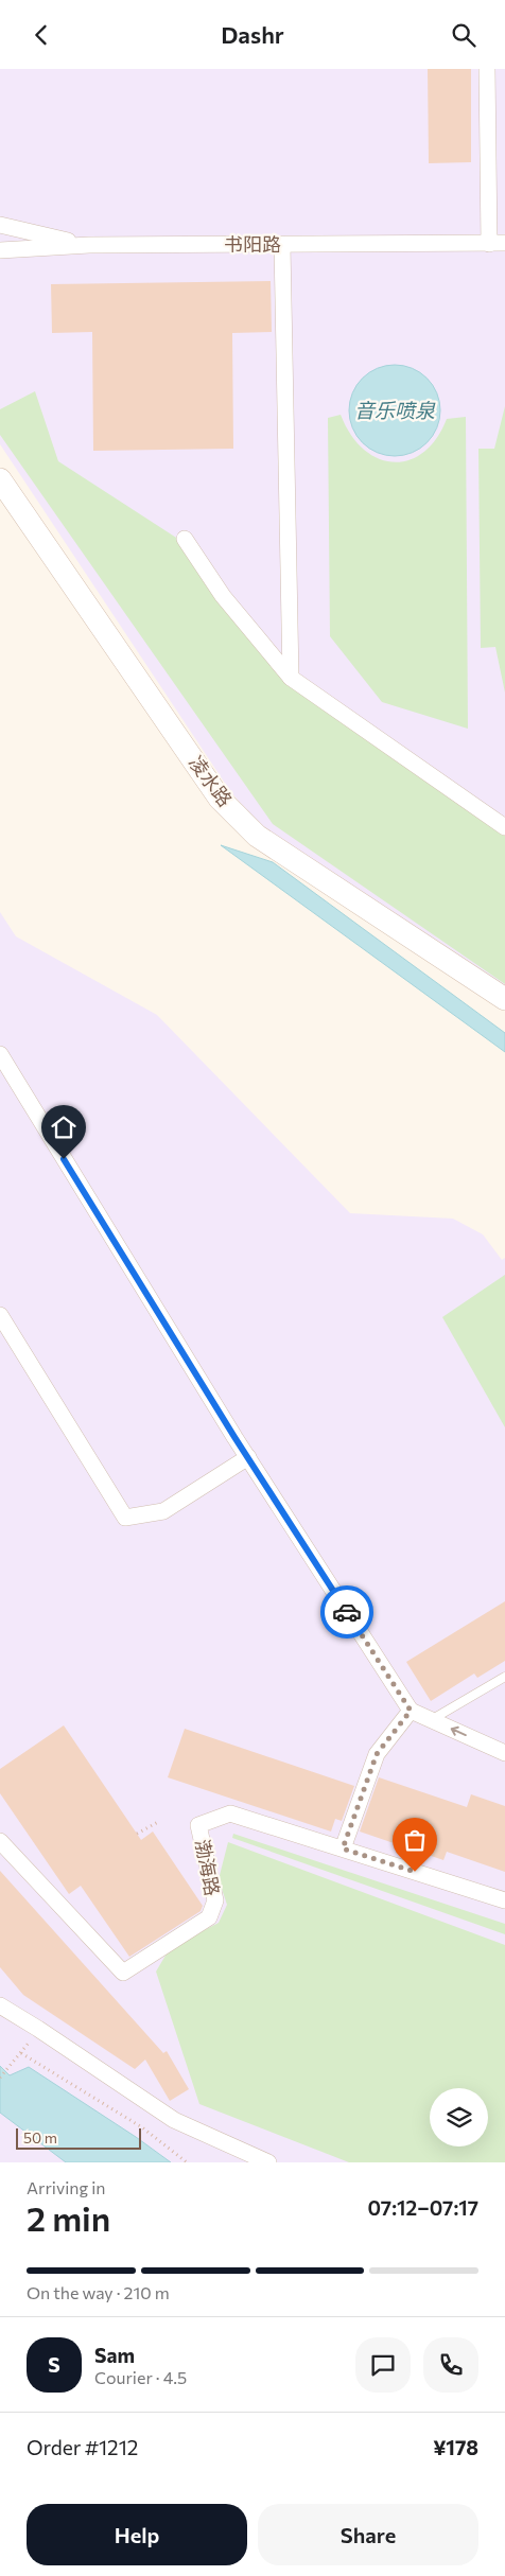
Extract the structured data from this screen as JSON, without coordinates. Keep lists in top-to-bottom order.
{
  "streets": {
    "main road": ["凌水路"],
    "street": ["书阳路", "渤海路"]
  },
  "water": ["音乐喷泉"],
  "scale_bar": "50 m",
  "page": {
    "header": "Dashr",
    "scale": "50 m",
    "heading": ["2 min", "Arriving in", "07:12–07:17"],
    "panel": [
      "Sam",
      "Courier · 4.5",
      "Order #1212",
      "¥178"
    ],
    "bar": "On the way · 210 m",
    "round": "S",
    "buttons": ["Help", "Share"]
  }
}
